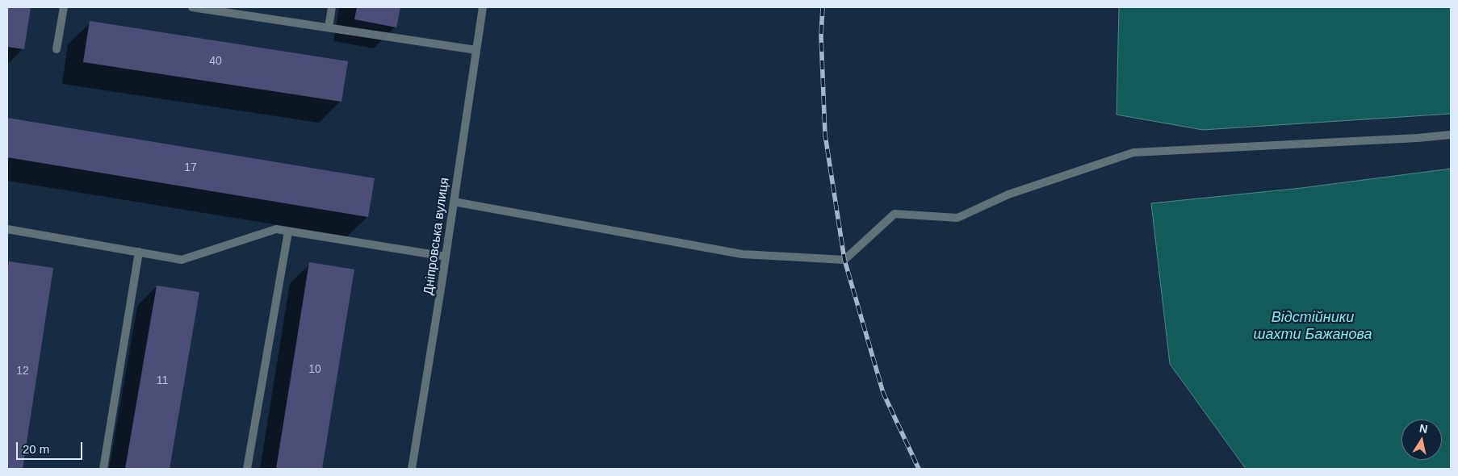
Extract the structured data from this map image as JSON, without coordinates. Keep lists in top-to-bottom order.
{
  "streets": {
    "street": ["Дніпровська вулиця"]
  },
  "water": ["Відстійники шахти Бажанова"],
  "house_numbers": [
    "40",
    "17",
    "10",
    "12",
    "11"
  ],
  "scale_bar": "20 m",
  "north": "top"
}
